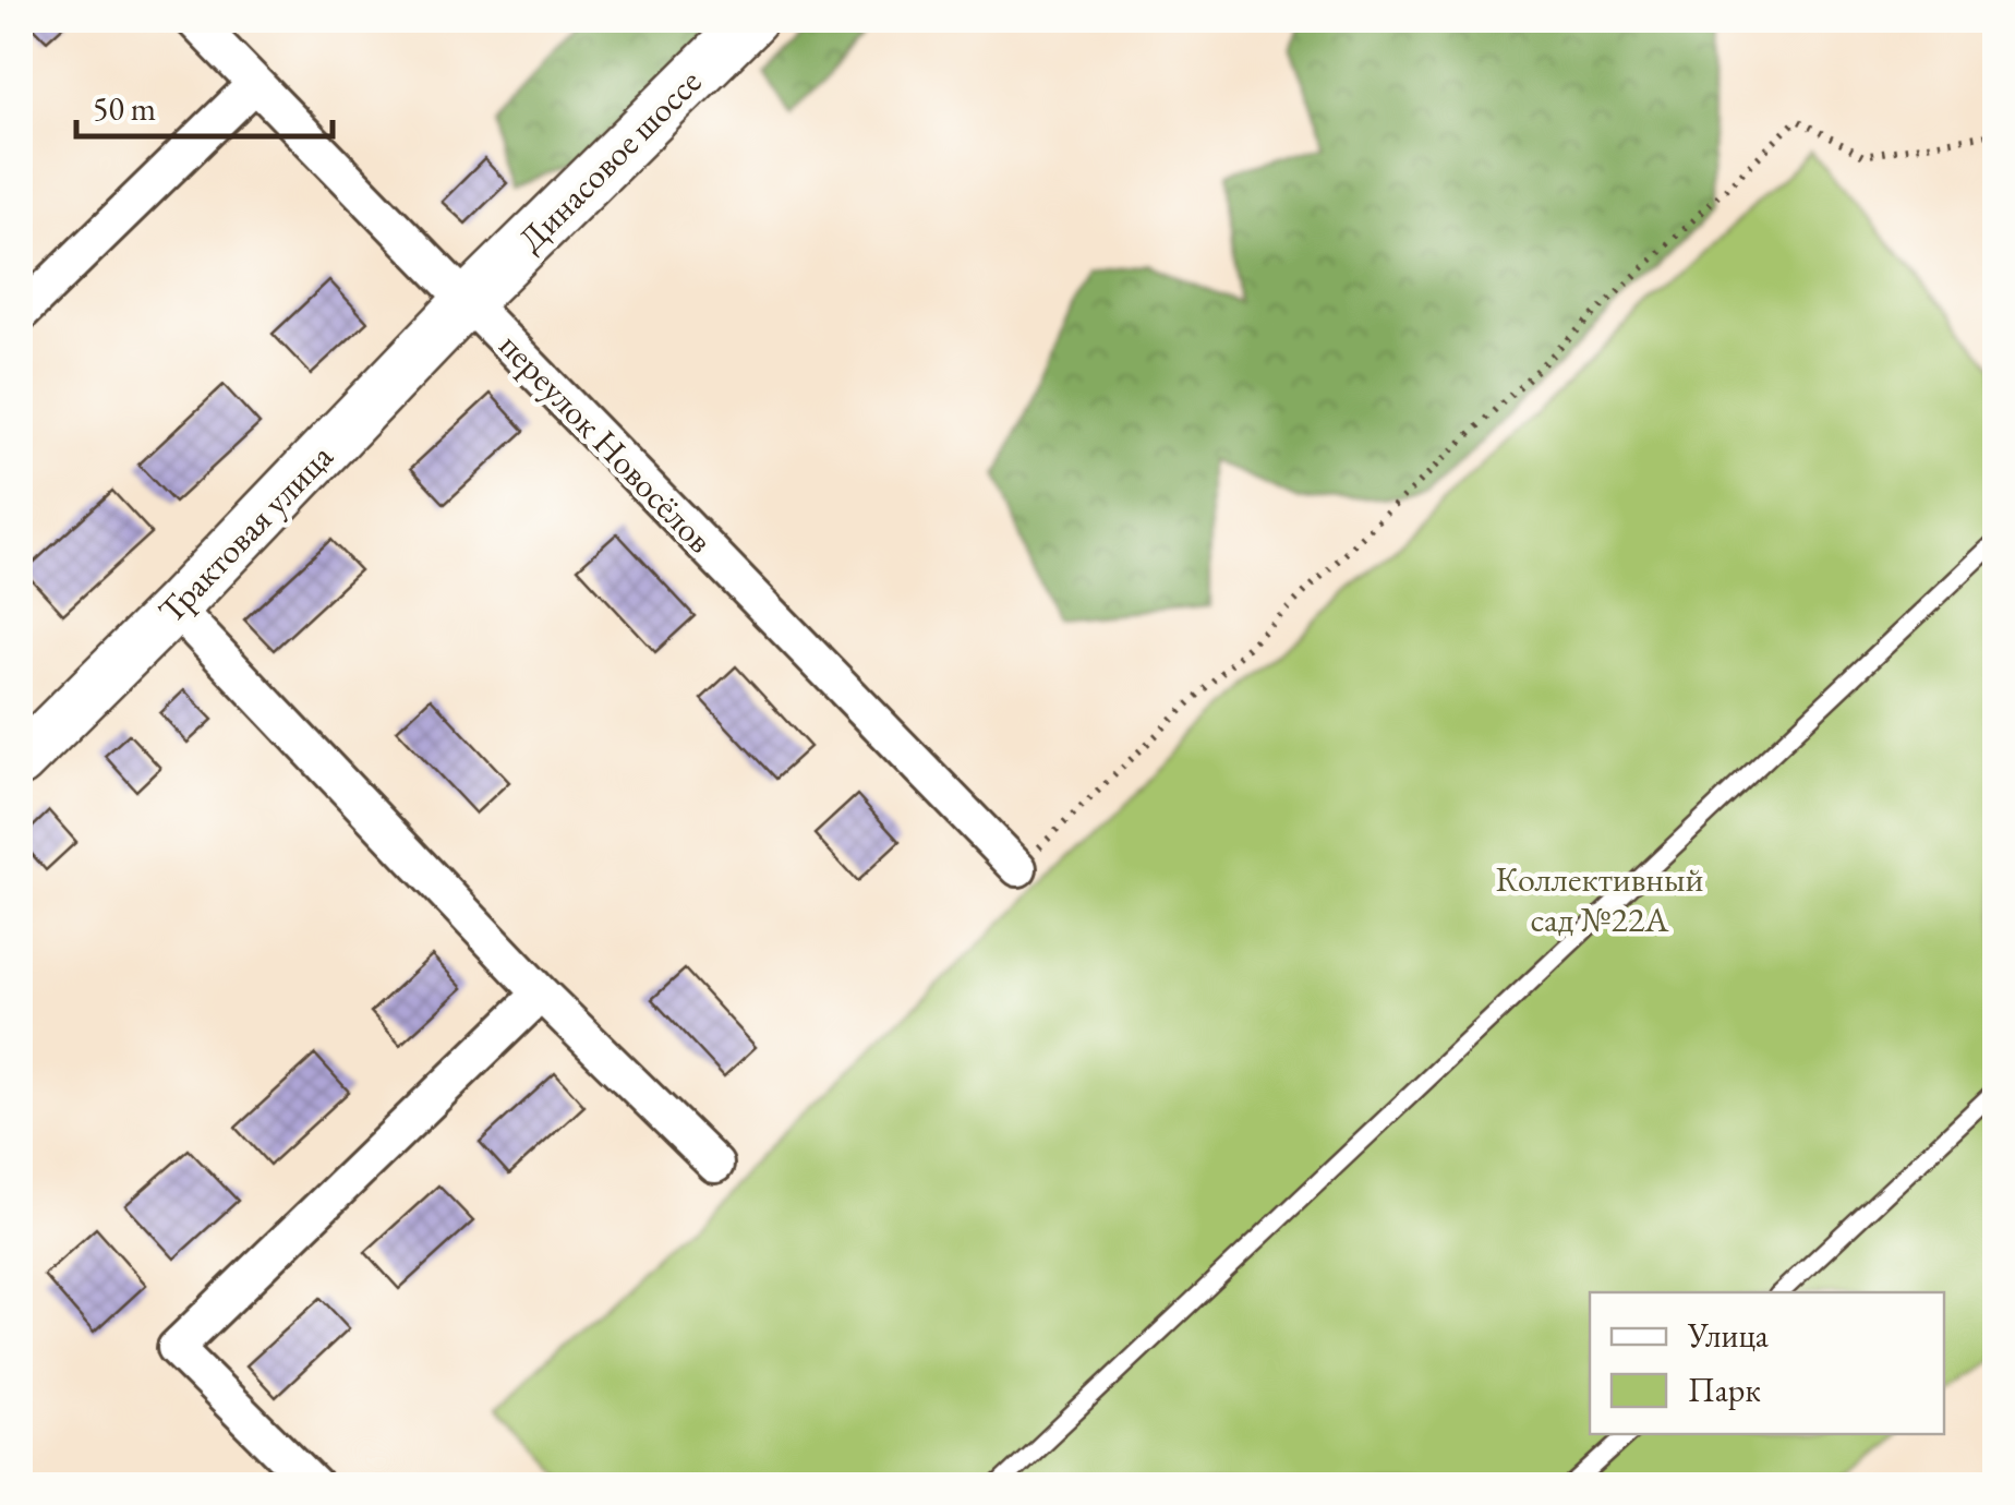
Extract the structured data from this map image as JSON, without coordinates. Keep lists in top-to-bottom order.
{
  "streets": {
    "street": ["Динасовое шоссе", "переулок Новосёлов", "Трактовая улица"]
  },
  "crossings": [
    ["Динасовое шоссе", "переулок Новосёлов"],
    ["Динасовое шоссе", "Трактовая улица"],
    ["переулок Новосёлов", "Трактовая улица"]
  ],
  "parks": ["Коллективный сад №22А"],
  "legend": ["Улица", "Парк"],
  "scale_bar": "50 m"
}
